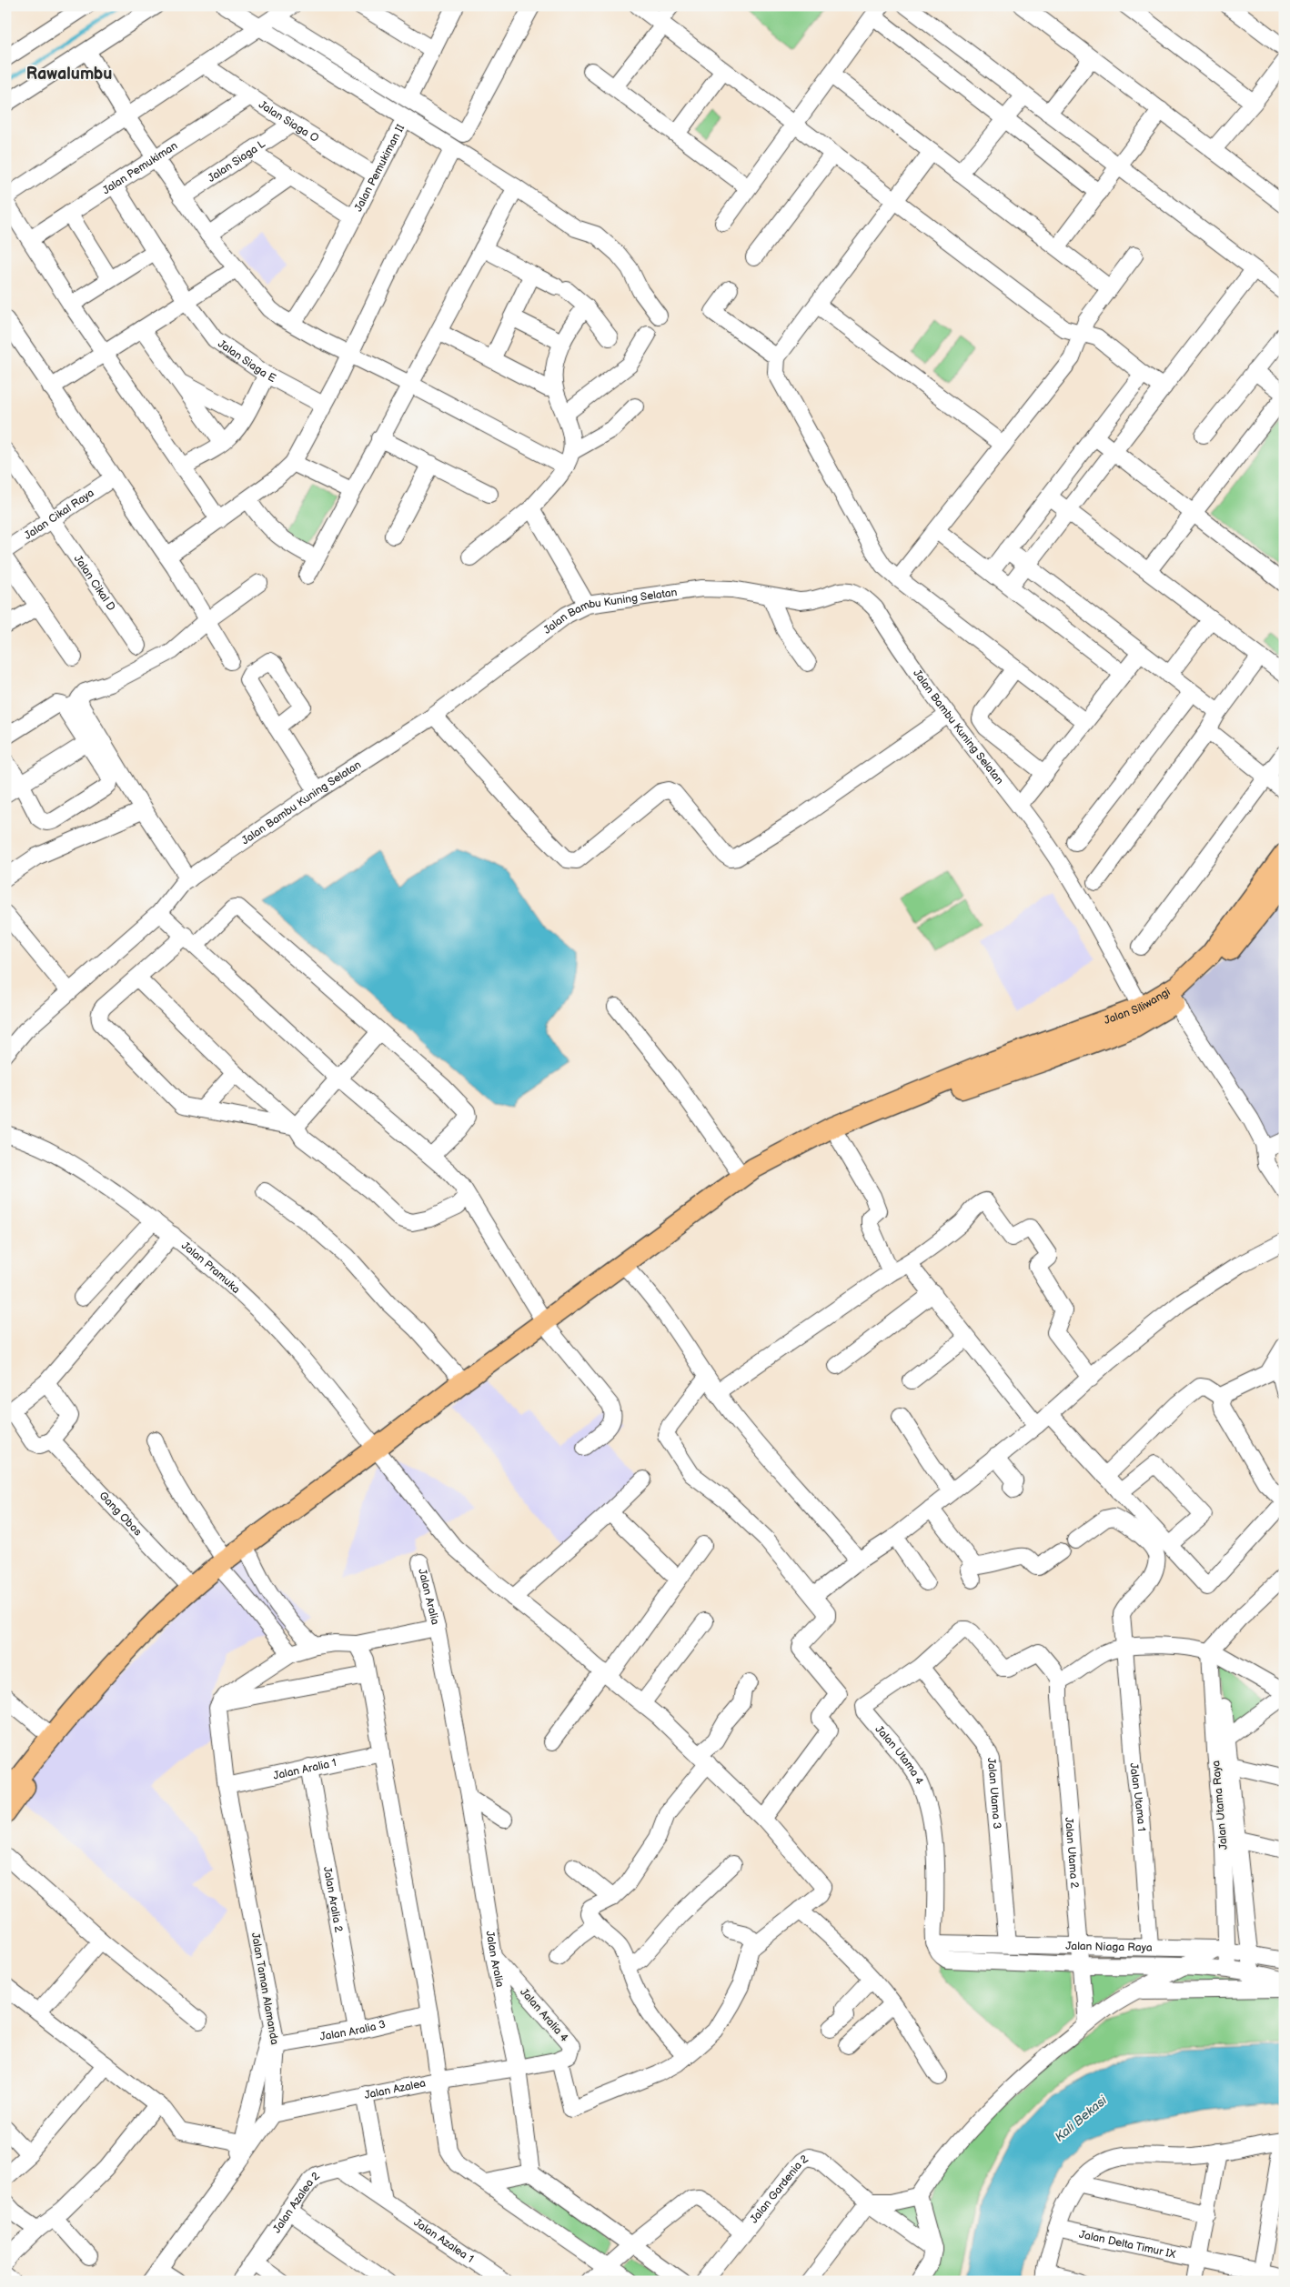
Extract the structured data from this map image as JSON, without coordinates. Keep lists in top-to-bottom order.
{
  "streets": {
    "main road": ["Jalan Siliwangi"],
    "street": [
      "Jalan Siaga O",
      "Jalan Siaga L",
      "Jalan Pemukiman",
      "Jalan Pemukiman II",
      "Jalan Siaga E",
      "Jalan Cikal Raya",
      "Jalan Cikal D",
      "Jalan Bambu Kuning Selatan",
      "Jalan Pramuka",
      "Gang Obos",
      "Jalan Aralia",
      "Jalan Utama 4",
      "Jalan Aralia 1",
      "Jalan Utama 3",
      "Jalan Utama 1",
      "Jalan Utama Raya",
      "Jalan Utama 2",
      "Jalan Aralia 2",
      "Jalan Niaga Raya",
      "Jalan Taman Alamanda",
      "Jalan Aralia 4",
      "Jalan Aralia 3",
      "Jalan Azalea",
      "Jalan Gardenia 2",
      "Jalan Azalea 2",
      "Jalan Azalea 1",
      "Jalan Delta Timur IX"
    ]
  },
  "crossings": [
    ["Jalan Siaga O", "Jalan Siaga L"],
    ["Jalan Siaga O", "Jalan Pemukiman"],
    ["Jalan Siaga O", "Jalan Pemukiman II"],
    ["Jalan Pemukiman", "Jalan Siaga E"],
    ["Jalan Cikal Raya", "Jalan Cikal D"],
    ["Jalan Bambu Kuning Selatan", "Jalan Siliwangi"],
    ["Jalan Aralia", "Jalan Aralia 4"],
    ["Jalan Aralia", "Jalan Azalea"],
    ["Jalan Utama 4", "Jalan Utama 3"],
    ["Jalan Utama 4", "Jalan Utama 2"],
    ["Jalan Utama 4", "Jalan Niaga Raya"],
    ["Jalan Aralia 1", "Jalan Aralia 2"],
    ["Jalan Aralia 1", "Jalan Taman Alamanda"],
    ["Jalan Utama 3", "Jalan Niaga Raya"],
    ["Jalan Utama 1", "Jalan Niaga Raya"],
    ["Jalan Utama Raya", "Jalan Niaga Raya"],
    ["Jalan Utama 2", "Jalan Niaga Raya"],
    ["Jalan Aralia 2", "Jalan Aralia 3"],
    ["Jalan Taman Alamanda", "Jalan Aralia 3"],
    ["Jalan Taman Alamanda", "Jalan Azalea"],
    ["Jalan Aralia 4", "Jalan Azalea"],
    ["Jalan Azalea 2", "Jalan Azalea 1"]
  ],
  "districts": ["Rawalumbu"],
  "water": ["Kali Bekasi"]
}
